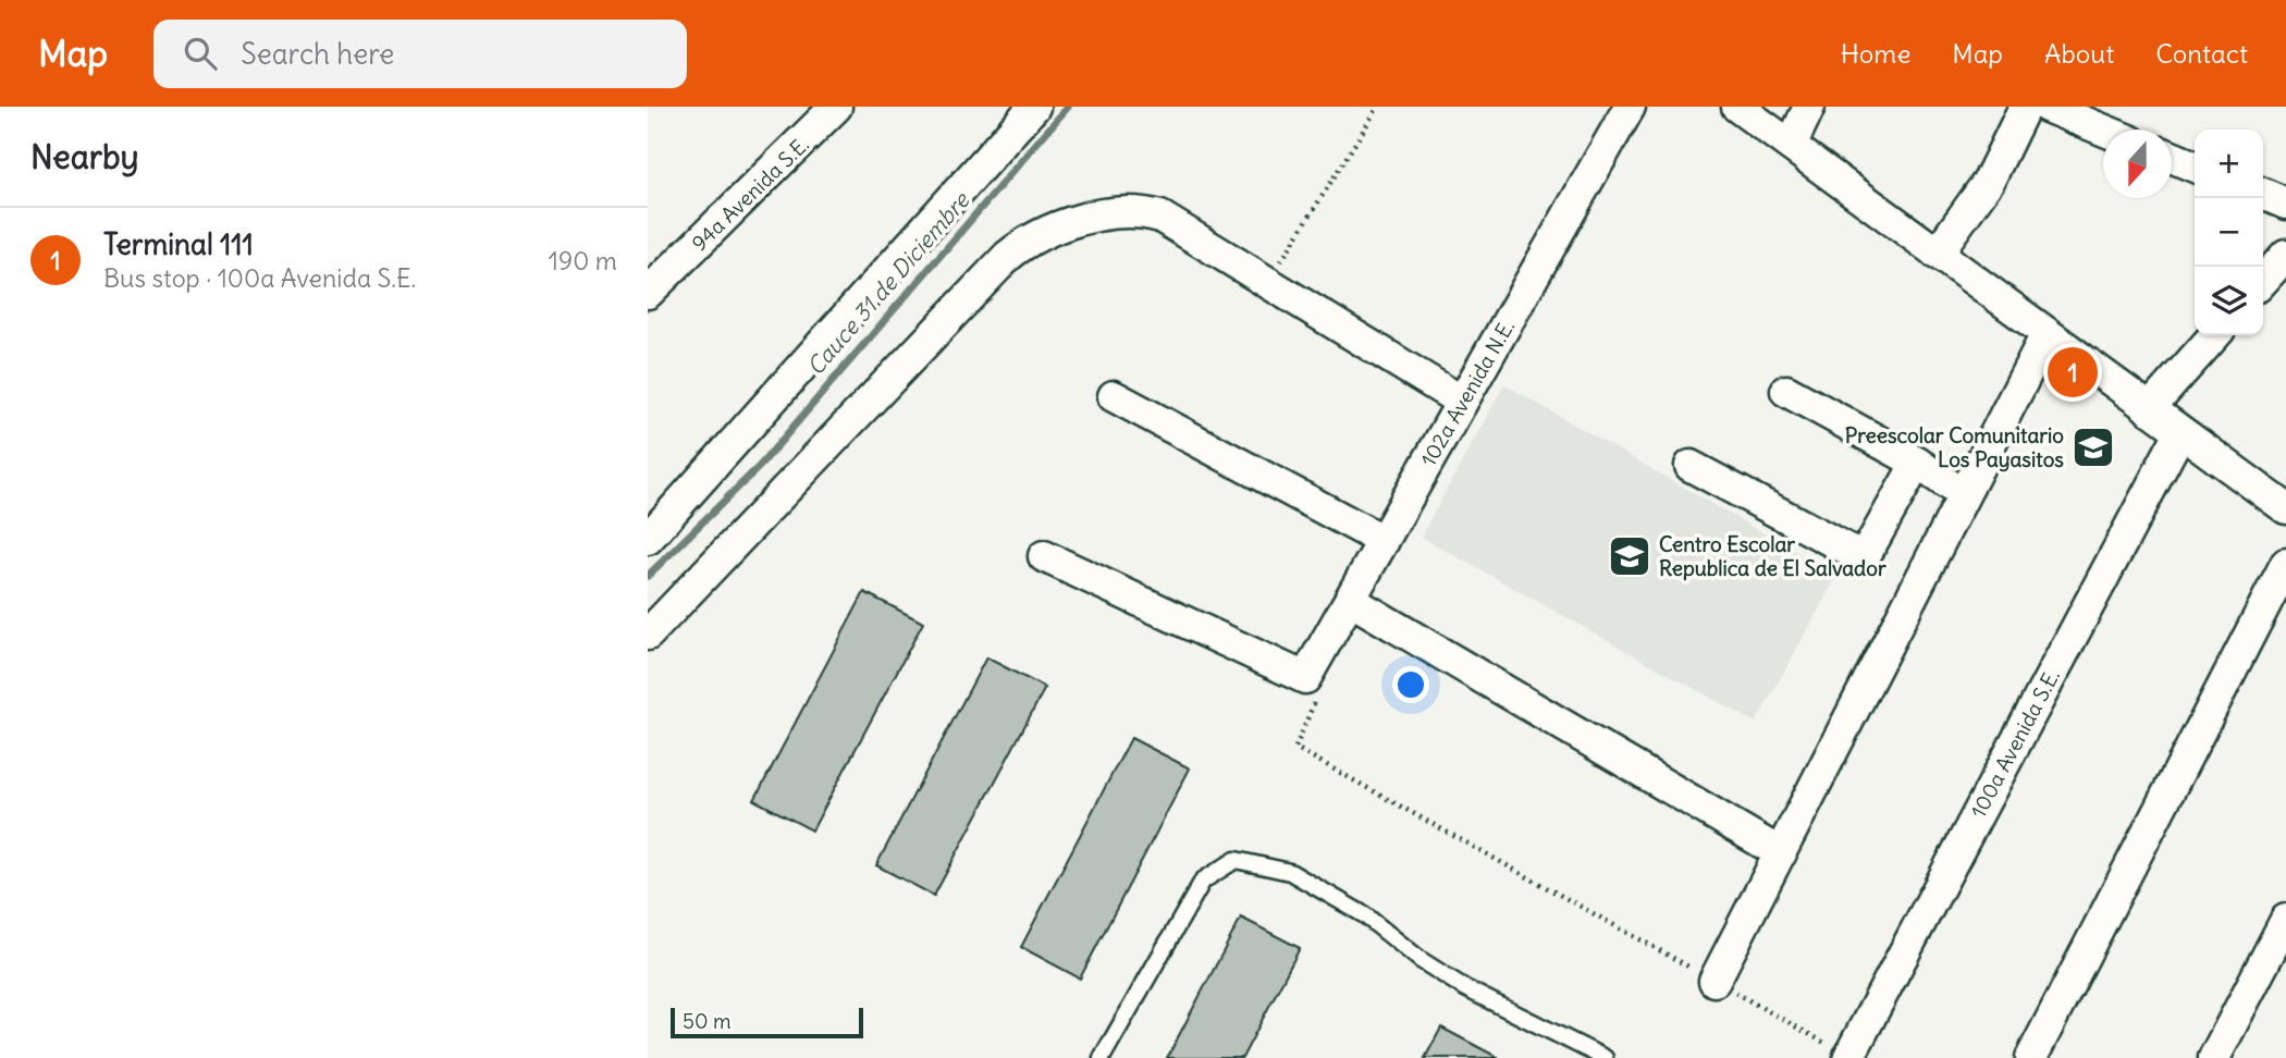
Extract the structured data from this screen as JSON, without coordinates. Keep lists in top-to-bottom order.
{
  "streets": {
    "street": ["94a Avenida S.E.", "102a Avenida N.E.", "100a Avenida S.E."]
  },
  "water": ["Cauce 31 de Diciembre"],
  "places": {
    "school or university": ["Preescolar Comunitario Los Payasitos", "Centro Escolar Republica de El Salvador"]
  },
  "scale_bar": "50 m",
  "north": "bottom",
  "page": {
    "header": "Map",
    "search": "Search here",
    "nav": [
      "Home",
      "Map",
      "About",
      "Contact"
    ],
    "heading": "Nearby",
    "map_buttons": ["+", "−"],
    "list": [
      {
        "mark": "1",
        "name": "Terminal 111",
        "note": "Bus stop · 100a Avenida S.E.",
        "value": "190 m"
      }
    ],
    "pins": "1",
    "scale": "50 m"
  }
}
